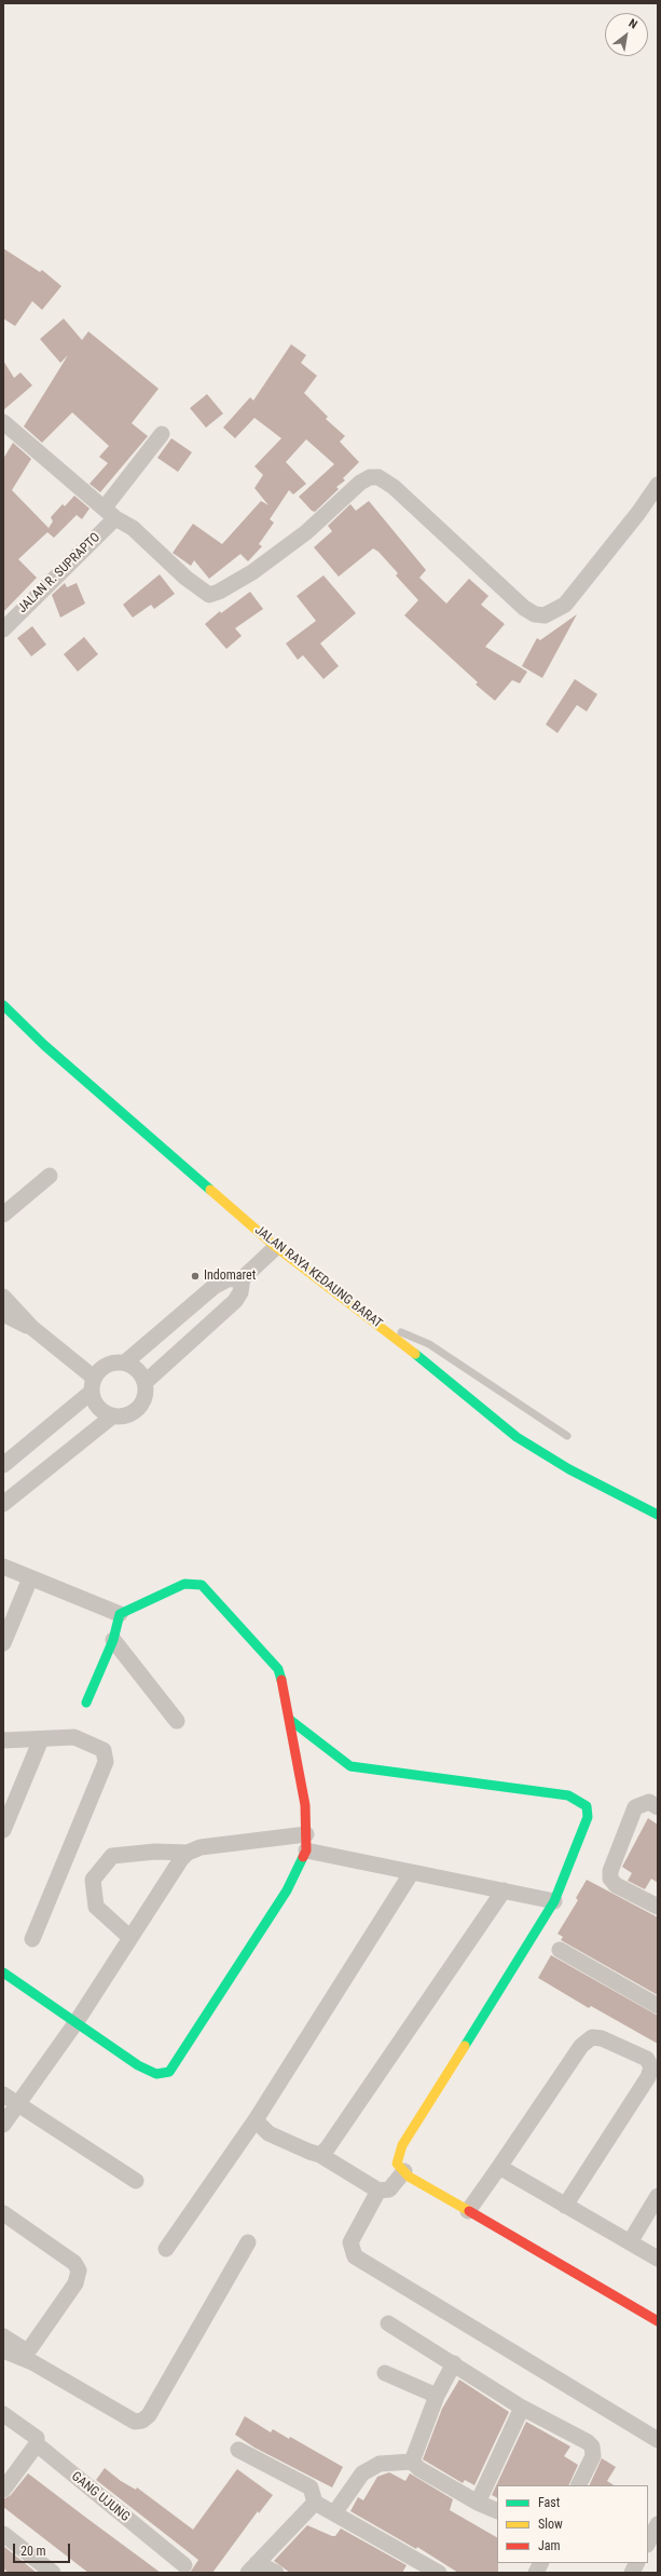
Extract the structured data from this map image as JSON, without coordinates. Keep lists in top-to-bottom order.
{
  "streets": {
    "street": ["JALAN R. SUPRAPTO", "JALAN RAYA KEDAUNG BARAT", "GANG UJUNG"]
  },
  "places": ["Indomaret"],
  "legend": ["Fast", "Slow", "Jam"],
  "scale_bar": "20 m",
  "north": "top right"
}
